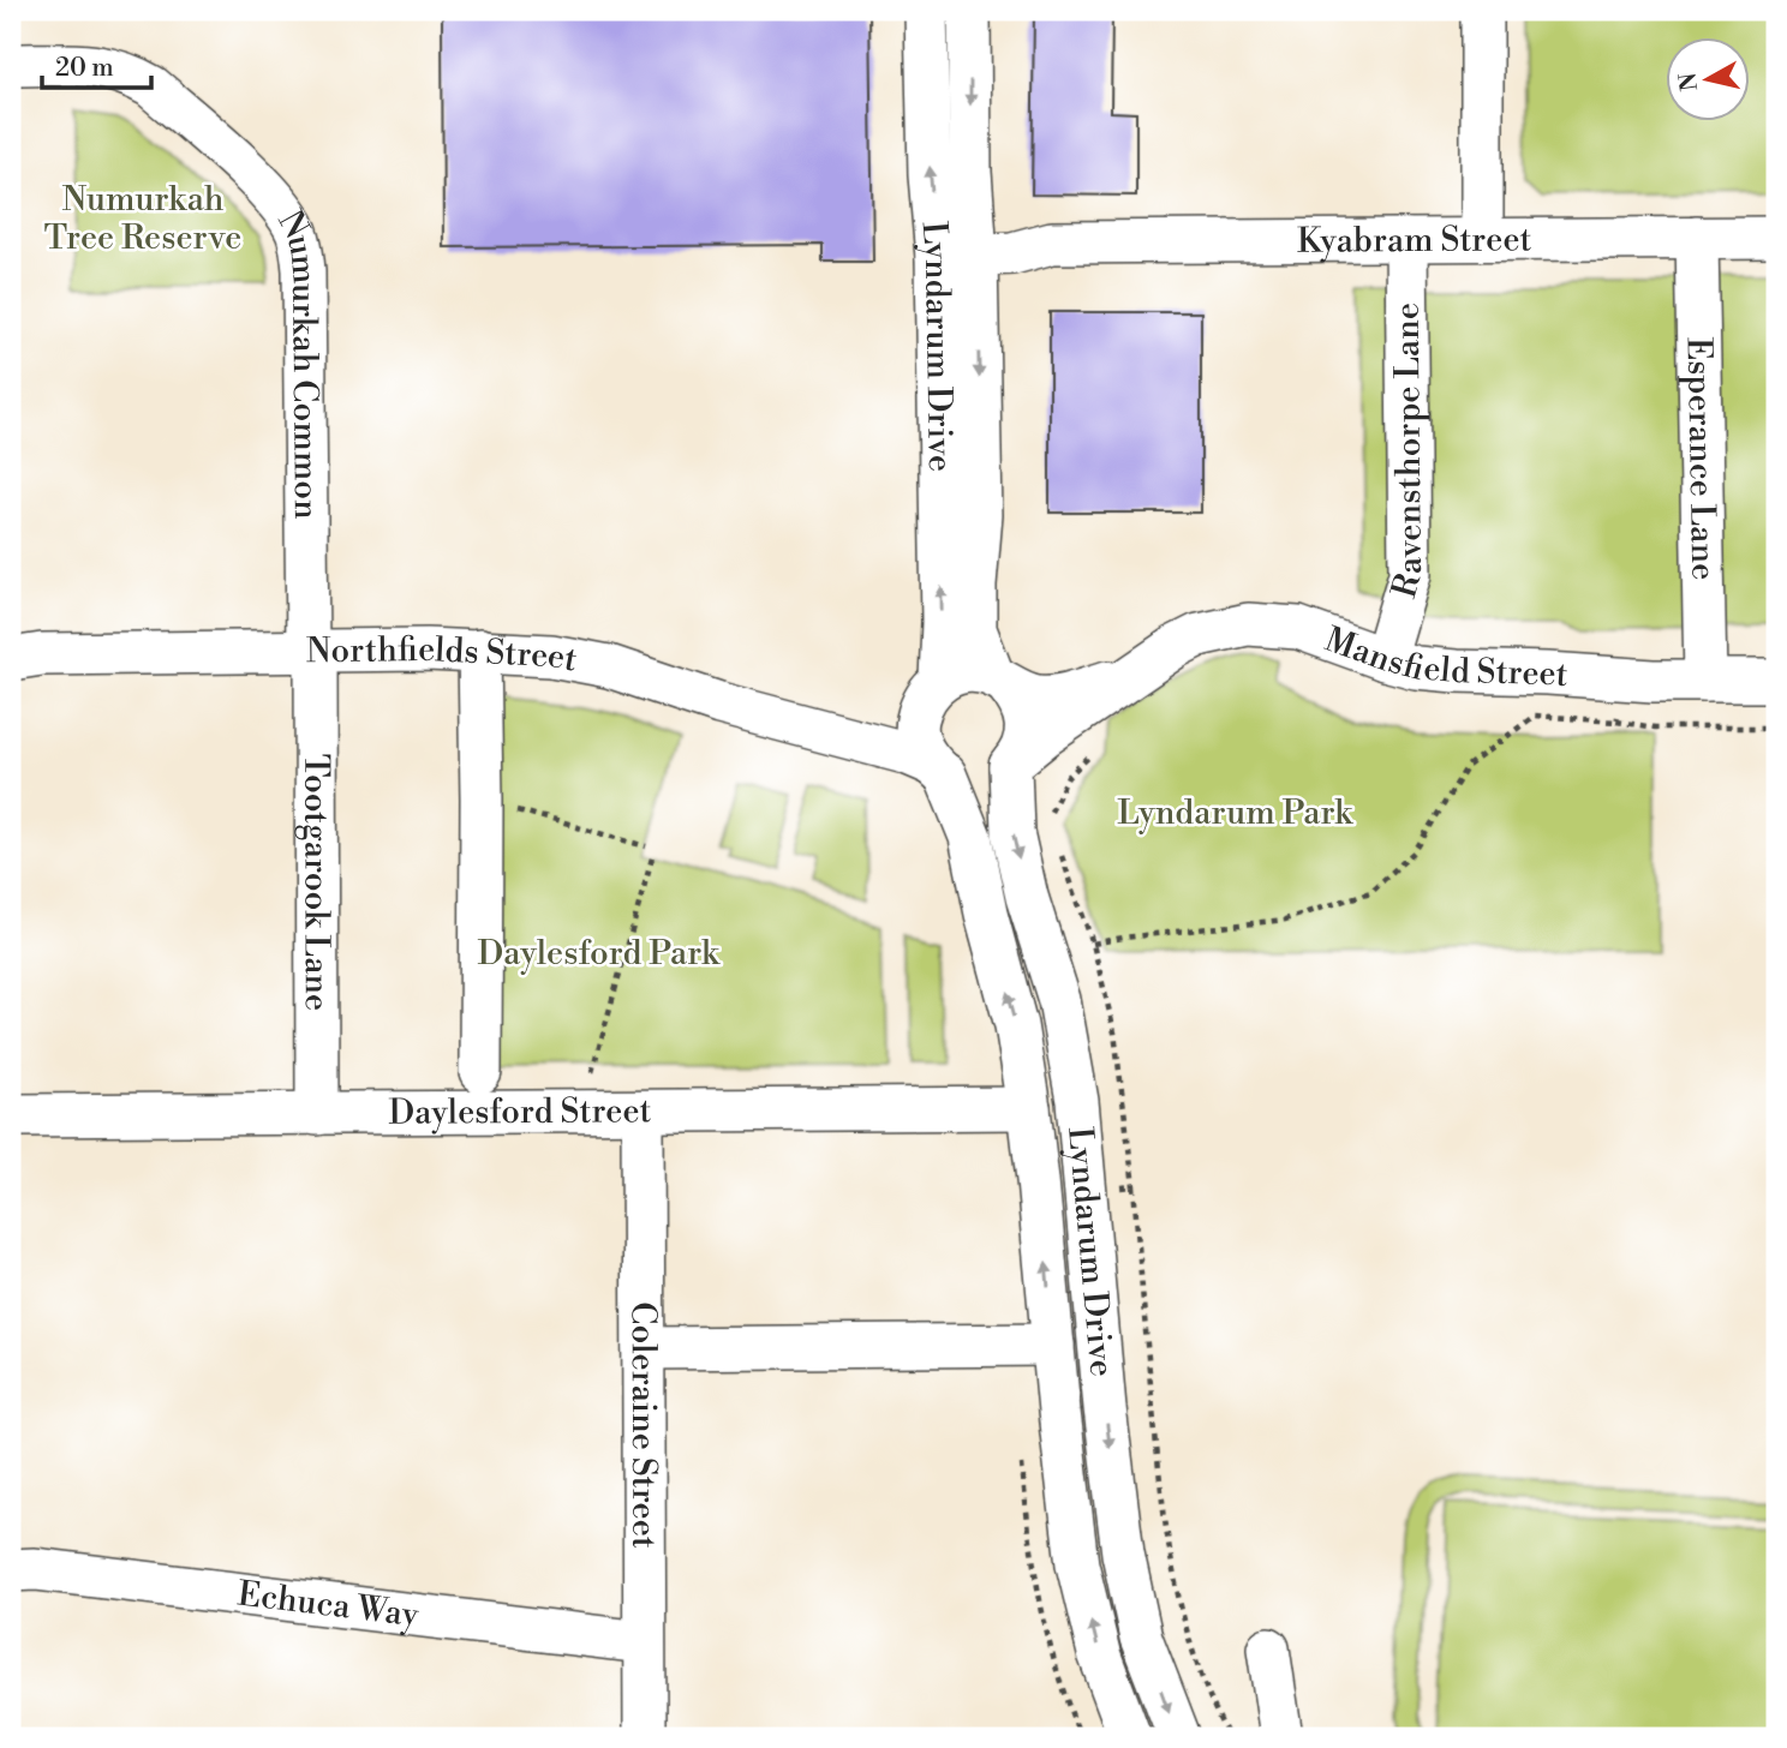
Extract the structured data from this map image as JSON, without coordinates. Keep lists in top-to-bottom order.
{
  "streets": {
    "street": [
      "Kyabram Street",
      "Lyndarum Drive",
      "Numurkah Common",
      "Ravensthorpe Lane",
      "Esperance Lane",
      "Mansfield Street",
      "Northfields Street",
      "Tootgarook Lane",
      "Daylesford Street",
      "Coleraine Street",
      "Echuca Way"
    ]
  },
  "crossings": [
    ["Kyabram Street", "Lyndarum Drive"],
    ["Kyabram Street", "Ravensthorpe Lane"],
    ["Kyabram Street", "Esperance Lane"],
    ["Lyndarum Drive", "Mansfield Street"],
    ["Lyndarum Drive", "Northfields Street"],
    ["Lyndarum Drive", "Daylesford Street"],
    ["Numurkah Common", "Northfields Street"],
    ["Numurkah Common", "Tootgarook Lane"],
    ["Ravensthorpe Lane", "Mansfield Street"],
    ["Esperance Lane", "Mansfield Street"],
    ["Mansfield Street", "Northfields Street"],
    ["Northfields Street", "Tootgarook Lane"],
    ["Tootgarook Lane", "Daylesford Street"],
    ["Daylesford Street", "Coleraine Street"],
    ["Coleraine Street", "Echuca Way"]
  ],
  "parks": ["Numurkah Tree Reserve", "Lyndarum Park", "Daylesford Park"],
  "scale_bar": "20 m",
  "north": "left"
}
